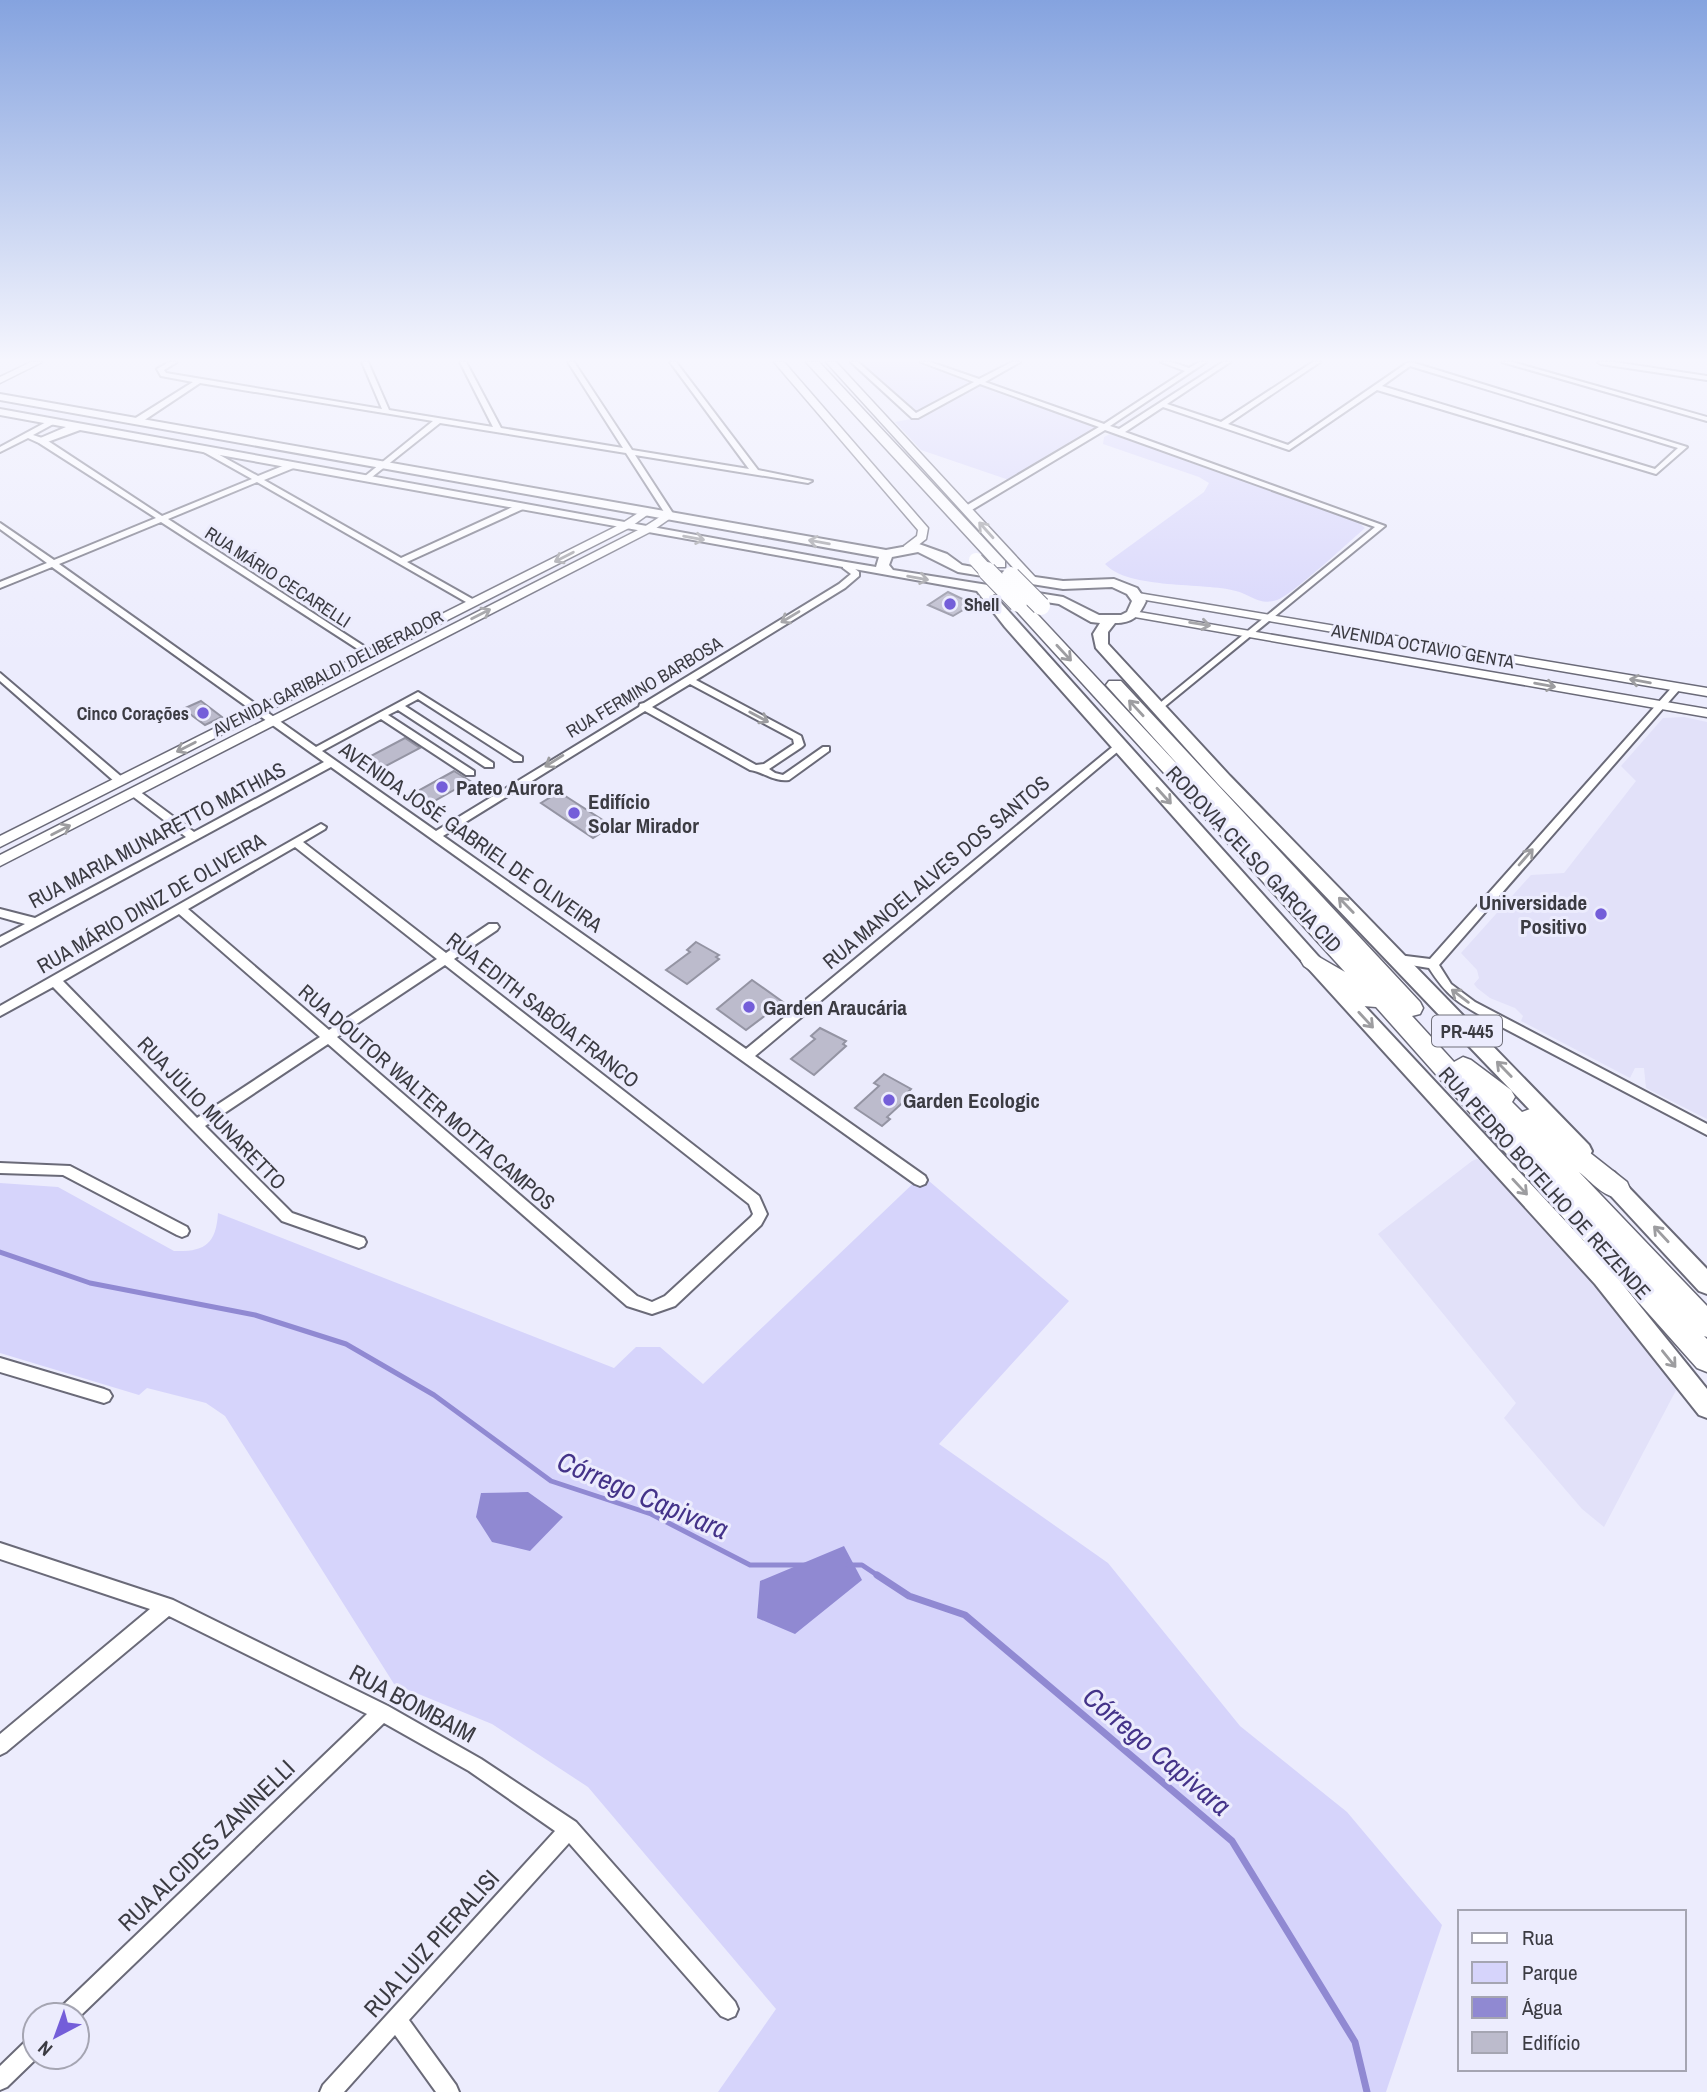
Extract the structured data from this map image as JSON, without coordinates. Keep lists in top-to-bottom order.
{
  "streets": {
    "highway": ["RODOVIA CELSO GARCIA CID", "PR-445"],
    "main road": ["RUA PEDRO BOTELHO DE REZENDE"],
    "street": [
      "RUA MÁRIO CECARELLI",
      "AVENIDA OCTAVIO GENTA",
      "AVENIDA GARIBALDI DELIBERADOR",
      "RUA FERMINO BARBOSA",
      "RUA MARIA MUNARETTO MATHIAS",
      "AVENIDA JOSÉ GABRIEL DE OLIVEIRA",
      "RUA MANOEL ALVES DOS SANTOS",
      "RUA MÁRIO DINIZ DE OLIVEIRA",
      "RUA EDITH SABÓIA FRANCO",
      "RUA DOUTOR WALTER MOTTA CAMPOS",
      "RUA JÚLIO MUNARETTO",
      "RUA BOMBAIM",
      "RUA ALCIDES ZANINELLI",
      "RUA LUIZ PIERALISI"
    ]
  },
  "crossings": [
    ["RUA MÁRIO CECARELLI", "AVENIDA GARIBALDI DELIBERADOR"],
    ["AVENIDA GARIBALDI DELIBERADOR", "AVENIDA JOSÉ GABRIEL DE OLIVEIRA"],
    ["RUA FERMINO BARBOSA", "AVENIDA JOSÉ GABRIEL DE OLIVEIRA"],
    ["RUA MARIA MUNARETTO MATHIAS", "AVENIDA JOSÉ GABRIEL DE OLIVEIRA"],
    ["AVENIDA JOSÉ GABRIEL DE OLIVEIRA", "RUA MANOEL ALVES DOS SANTOS"],
    ["RUA MANOEL ALVES DOS SANTOS", "RUA PEDRO BOTELHO DE REZENDE"],
    ["RUA MÁRIO DINIZ DE OLIVEIRA", "RUA EDITH SABÓIA FRANCO"],
    ["RUA MÁRIO DINIZ DE OLIVEIRA", "RUA DOUTOR WALTER MOTTA CAMPOS"],
    ["RUA MÁRIO DINIZ DE OLIVEIRA", "RUA JÚLIO MUNARETTO"],
    ["RUA EDITH SABÓIA FRANCO", "RUA DOUTOR WALTER MOTTA CAMPOS"],
    ["RUA BOMBAIM", "RUA ALCIDES ZANINELLI"],
    ["RUA BOMBAIM", "RUA LUIZ PIERALISI"]
  ],
  "one_way": ["RUA FERMINO BARBOSA"],
  "water": ["Córrego Capivara"],
  "places": [
    "Shell",
    "Cinco Corações",
    "Pateo Aurora",
    "Edifício Solar Mirador",
    "Universidade Positivo",
    "Garden Araucária",
    "Garden Ecologic"
  ],
  "legend": [
    "Rua",
    "Parque",
    "Água",
    "Edifício"
  ],
  "north": "bottom left"
}
